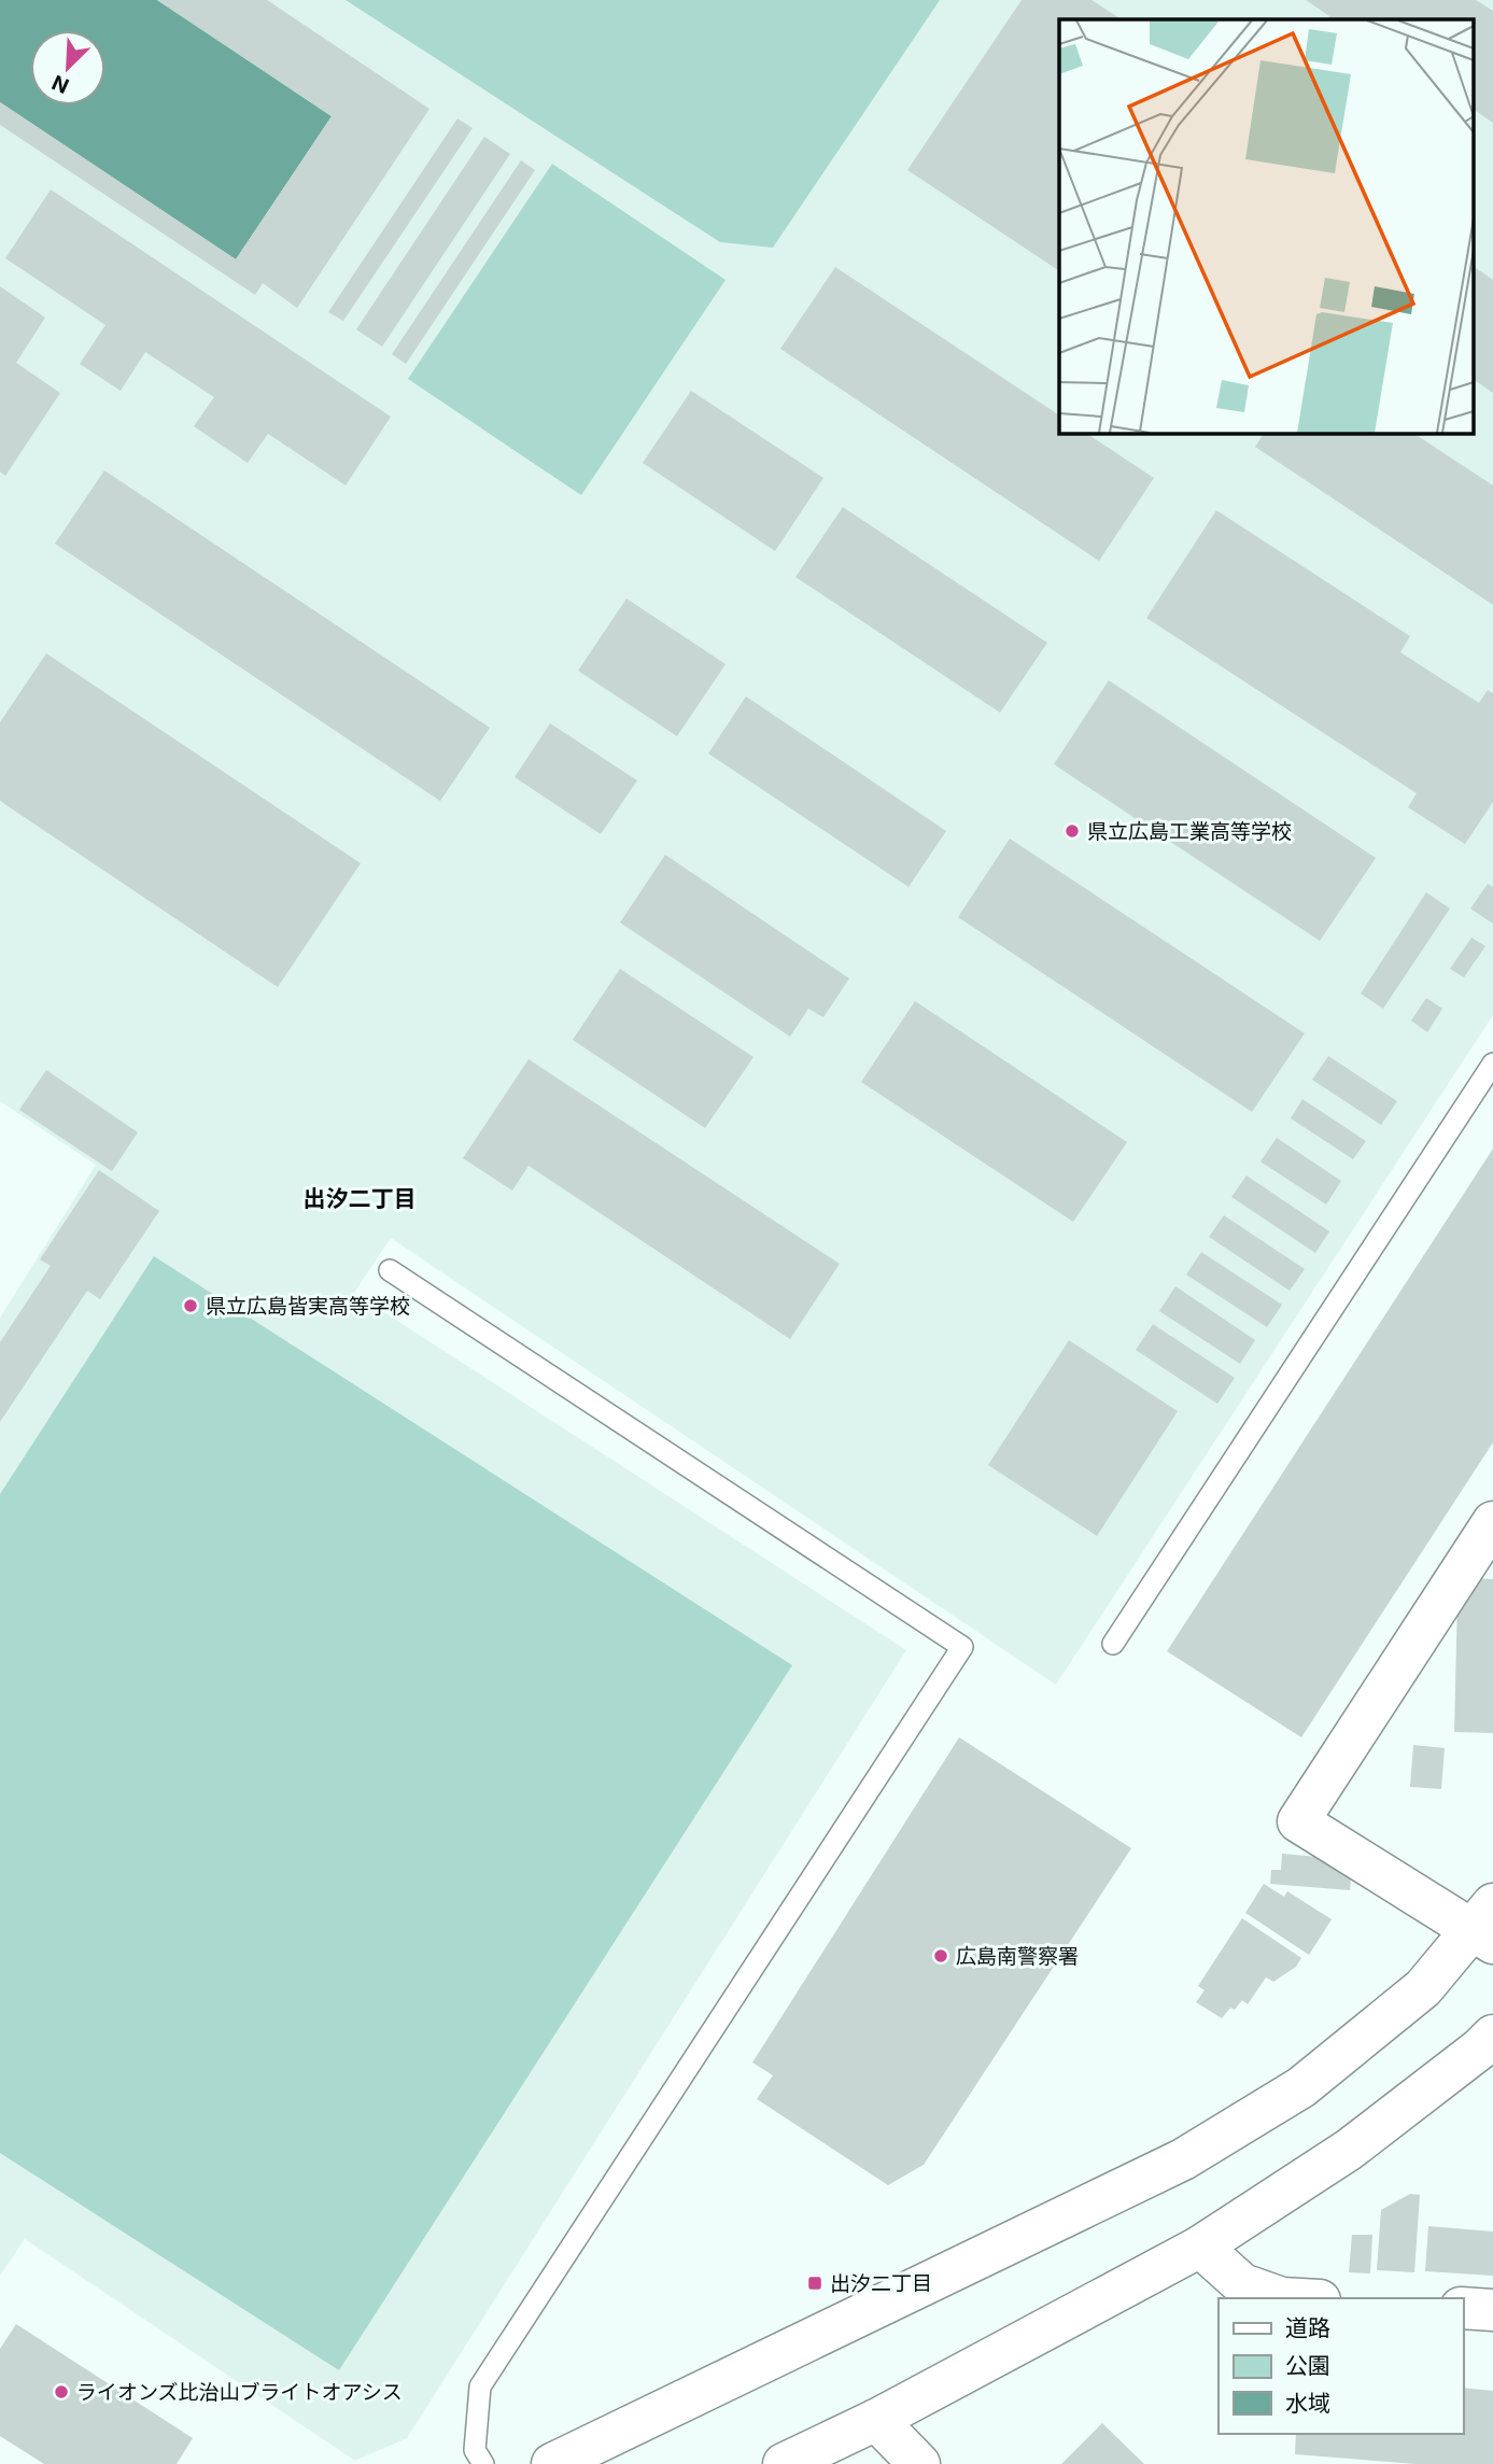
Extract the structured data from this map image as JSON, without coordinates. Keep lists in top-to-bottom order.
{
  "districts": ["出汐二丁目"],
  "places": {
    "other": [
      "県立広島工業高等学校",
      "県立広島皆実高等学校",
      "広島南警察署",
      "ライオンズ比治山ブライトオアシス"
    ],
    "transit": ["出汐二丁目"]
  },
  "legend": ["道路", "公園", "水域"],
  "north": "bottom left"
}
